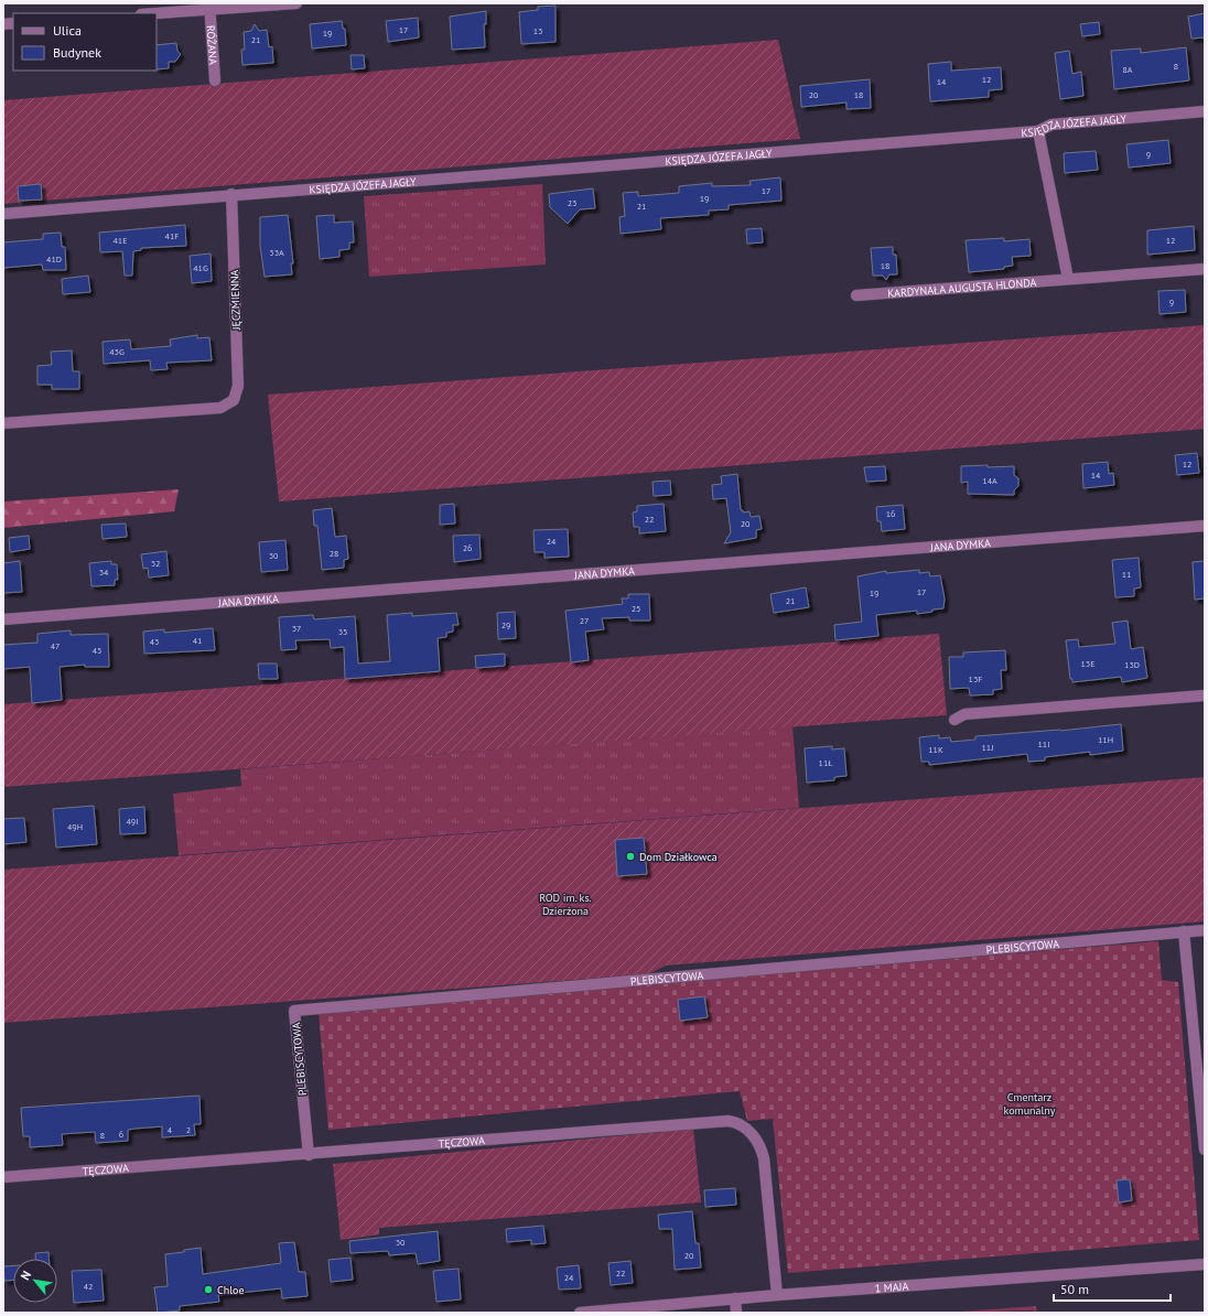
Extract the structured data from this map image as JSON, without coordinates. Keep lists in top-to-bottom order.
{
  "streets": {
    "street": [
      "RÓŻANA",
      "KSIĘDZA JÓZEFA JAGŁY",
      "KARDYNAŁA AUGUSTA HLONDA",
      "JĘCZMIENNA",
      "JANA DYMKA",
      "PLEBISCYTOWA",
      "TĘCZOWA",
      "1 MAJA"
    ]
  },
  "crossings": [
    ["KSIĘDZA JÓZEFA JAGŁY", "JĘCZMIENNA"],
    ["PLEBISCYTOWA", "TĘCZOWA"],
    ["TĘCZOWA", "1 MAJA"]
  ],
  "parks": ["ROD im. ks. Dzierżona", "Cmentarz komunalny"],
  "places": ["Dom Działkowca", "Chloe"],
  "house_numbers": [
    "17",
    "13",
    "19",
    "21",
    "8",
    "8A",
    "12",
    "14",
    "20",
    "18",
    "9",
    "17",
    "19",
    "23",
    "21",
    "41F",
    "41E",
    "12",
    "33A",
    "41D",
    "18",
    "41G",
    "9",
    "43G",
    "12",
    "14",
    "14A",
    "16",
    "22",
    "20",
    "24",
    "26",
    "28",
    "30",
    "32",
    "34",
    "11",
    "17",
    "19",
    "21",
    "25",
    "27",
    "29",
    "37",
    "35",
    "41",
    "43",
    "47",
    "45",
    "13E",
    "13D",
    "13F",
    "11H",
    "11I",
    "11J",
    "11K",
    "11Ł",
    "49I",
    "49H",
    "4",
    "2",
    "6",
    "8",
    "30",
    "20",
    "22",
    "24",
    "42"
  ],
  "legend": ["Ulica", "Budynek"],
  "scale_bar": "50 m",
  "north": "top left"
}
